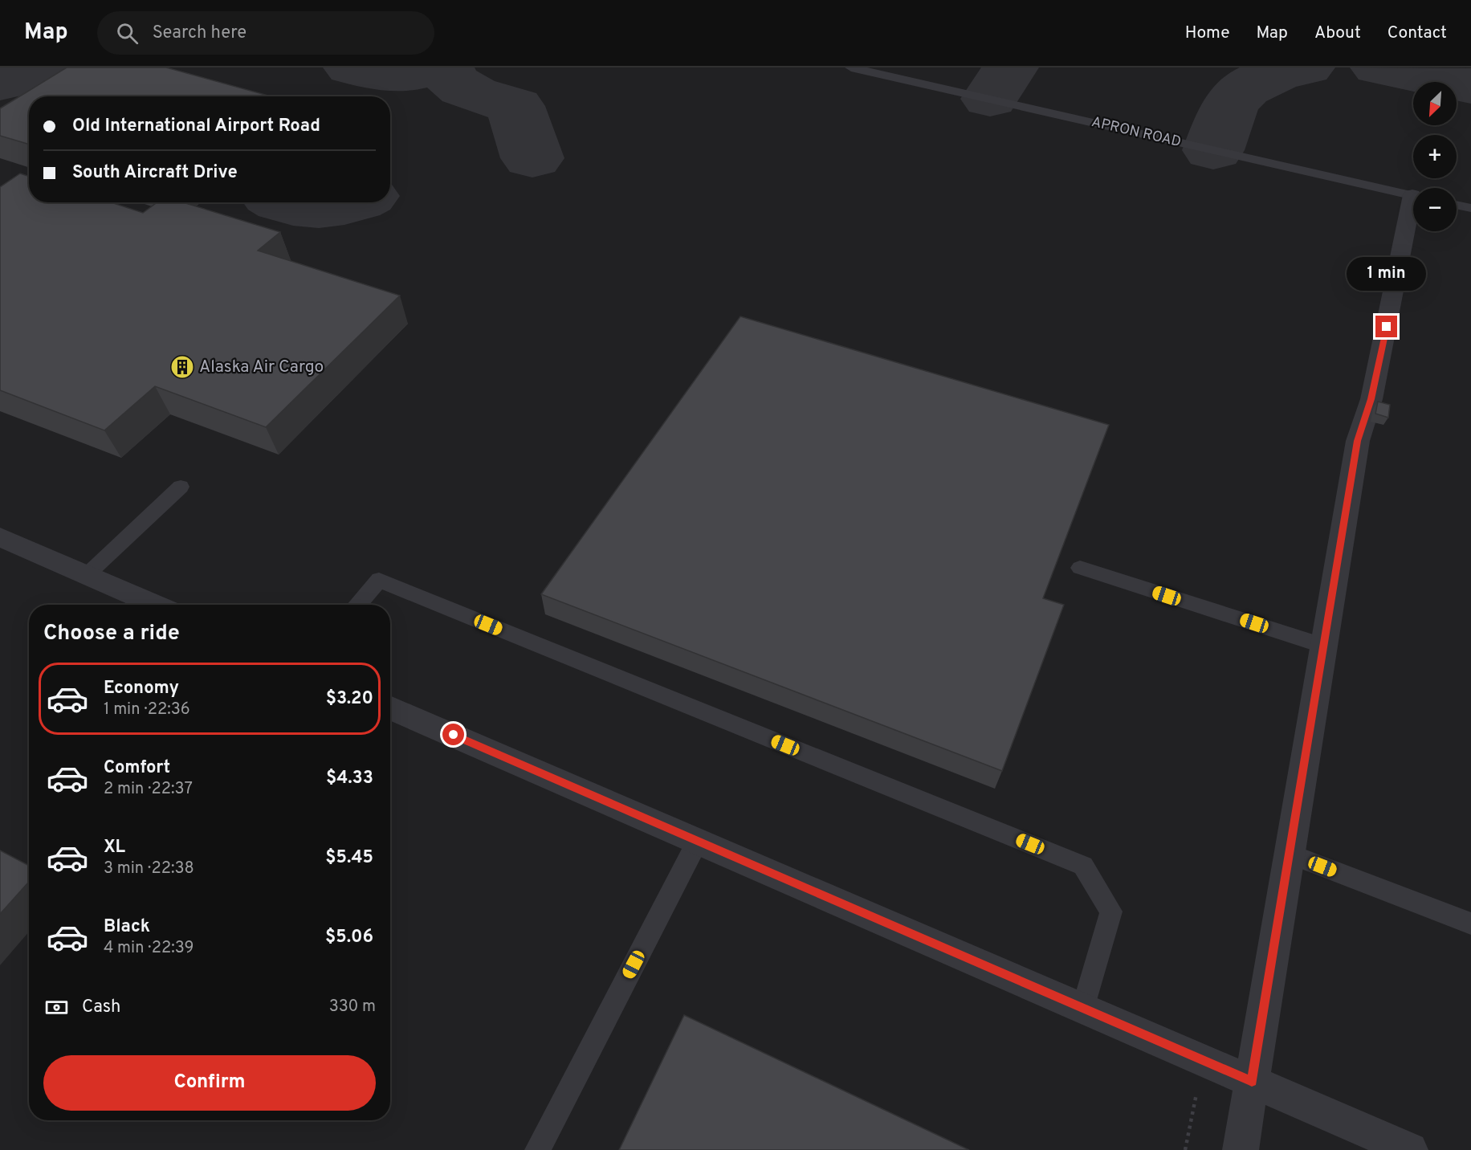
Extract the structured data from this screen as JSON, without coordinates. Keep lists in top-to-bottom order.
{
  "streets": {
    "lane": ["APRON ROAD"]
  },
  "places": {
    "building": ["Alaska Air Cargo"]
  },
  "north": "bottom left",
  "page": {
    "header": "Map",
    "search": "Search here",
    "nav": [
      "Home",
      "Map",
      "About",
      "Contact"
    ],
    "map_buttons": ["+", "−"],
    "banner": ["Old International Airport Road", "South Aircraft Drive"],
    "bubble": "1 min",
    "heading": "Choose a ride",
    "list": [
      {
        "name": "Economy",
        "note": "1 min · 22:36",
        "value": "$3.20"
      },
      {
        "name": "Comfort",
        "note": "2 min · 22:37",
        "value": "$4.33"
      },
      {
        "name": "XL",
        "note": "3 min · 22:38",
        "value": "$5.45"
      },
      {
        "name": "Black",
        "note": "4 min · 22:39",
        "value": "$5.06"
      }
    ],
    "pay": ["Cash", "330 m"],
    "buttons": "Confirm"
  }
}
